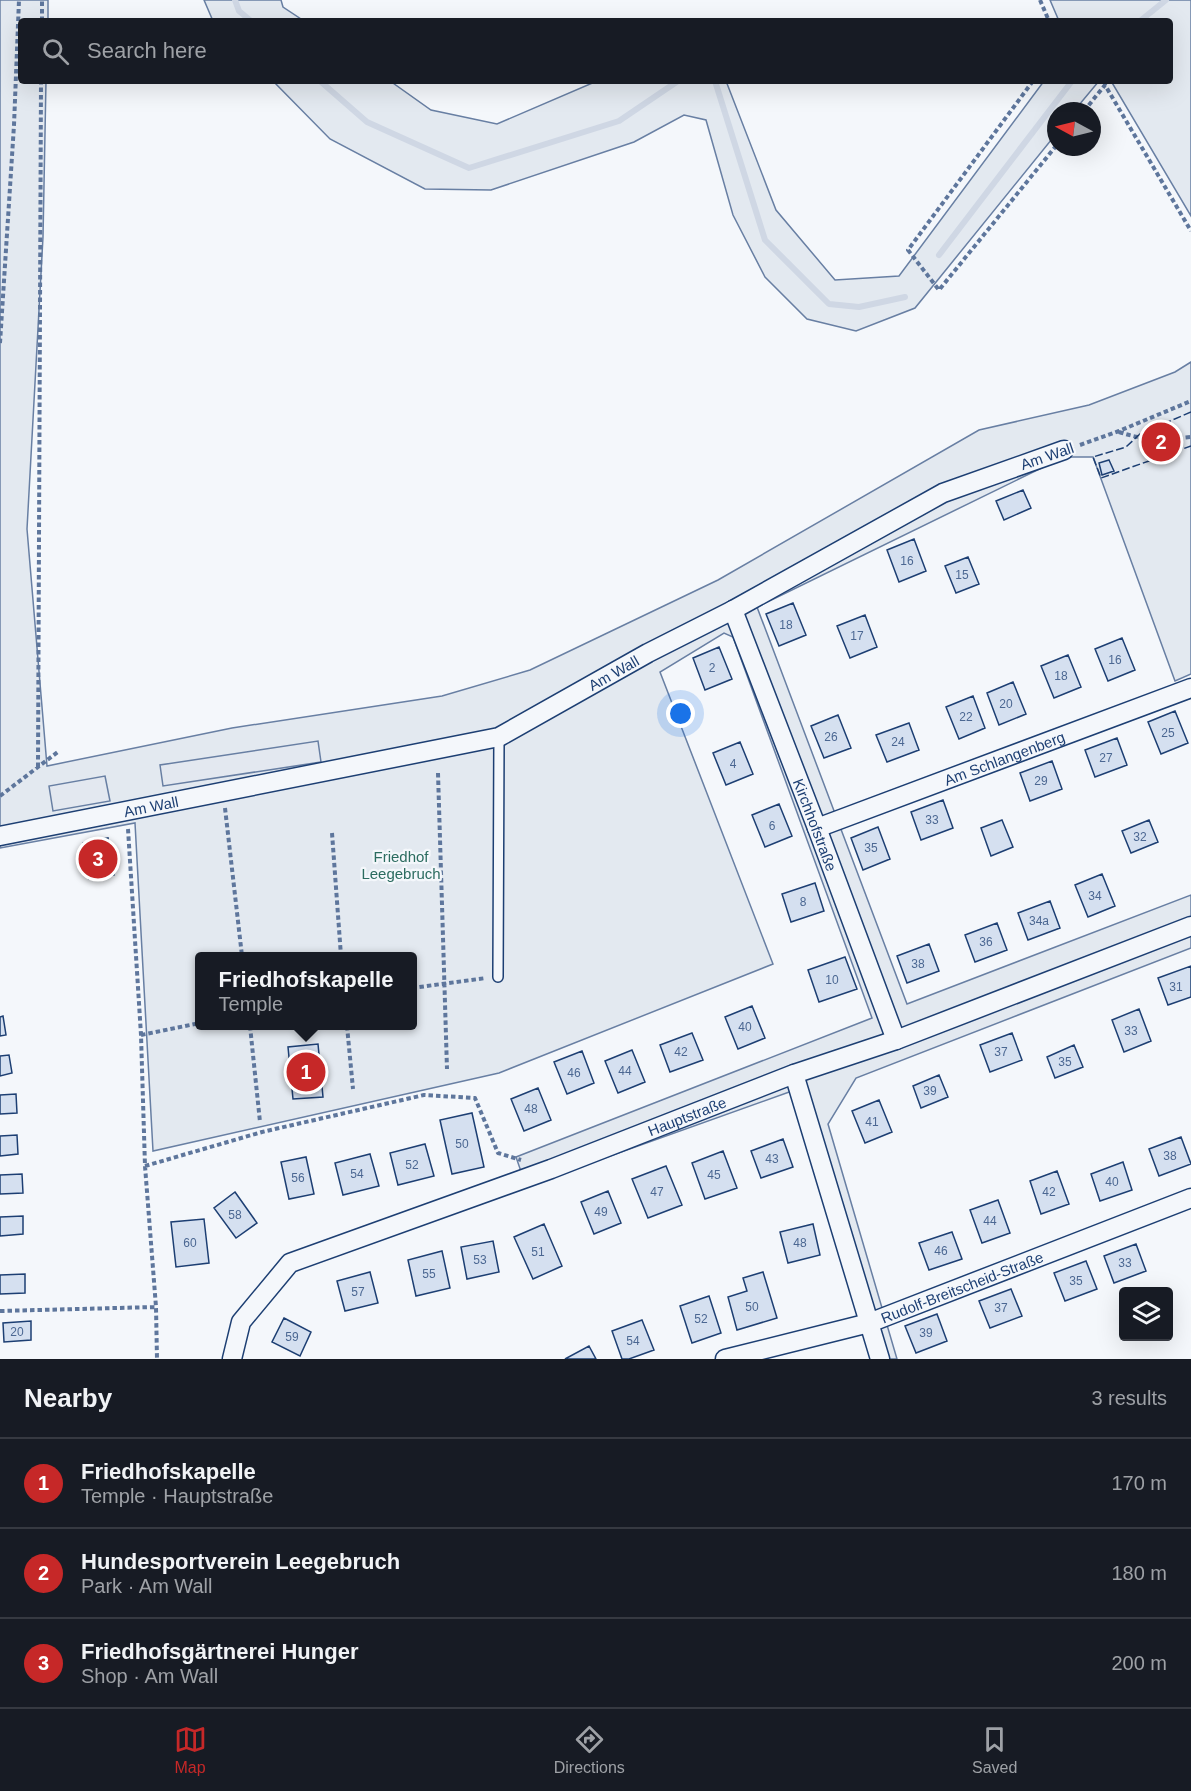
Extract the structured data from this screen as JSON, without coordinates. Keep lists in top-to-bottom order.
{
  "streets": {
    "street": [
      "Am Wall",
      "Am Schlangenberg",
      "Kirchhofstraße",
      "Hauptstraße",
      "Rudolf-Breitscheid-Straße"
    ]
  },
  "crossings": [
    ["Am Wall", "Kirchhofstraße"],
    ["Am Schlangenberg", "Kirchhofstraße"],
    ["Kirchhofstraße", "Hauptstraße"]
  ],
  "parks": ["Friedhof Leegebruch"],
  "house_numbers": [
    "16",
    "15",
    "18",
    "17",
    "16",
    "2",
    "18",
    "20",
    "22",
    "25",
    "26",
    "24",
    "27",
    "4",
    "29",
    "33",
    "6",
    "32",
    "35",
    "34",
    "8",
    "34a",
    "36",
    "38",
    "10",
    "31",
    "40",
    "33",
    "42",
    "37",
    "35",
    "44",
    "46",
    "39",
    "48",
    "41",
    "50",
    "38",
    "43",
    "52",
    "54",
    "45",
    "56",
    "40",
    "47",
    "42",
    "49",
    "58",
    "44",
    "60",
    "48",
    "46",
    "51",
    "53",
    "33",
    "55",
    "35",
    "57",
    "50",
    "37",
    "52",
    "20",
    "39",
    "59",
    "54"
  ],
  "north": "left",
  "page": {
    "search": "Search here",
    "pins": ["2", "3", "1"],
    "popup": ["Friedhofskapelle", "Temple"],
    "heading": ["Nearby", "3 results"],
    "list": [
      {
        "mark": "1",
        "name": "Friedhofskapelle",
        "note": "Temple · Hauptstraße",
        "value": "170 m"
      },
      {
        "mark": "2",
        "name": "Hundesportverein Leegebruch",
        "note": "Park · Am Wall",
        "value": "180 m"
      },
      {
        "mark": "3",
        "name": "Friedhofsgärtnerei Hunger",
        "note": "Shop · Am Wall",
        "value": "200 m"
      }
    ],
    "nav": ["Map", "Directions", "Saved"]
  }
}
